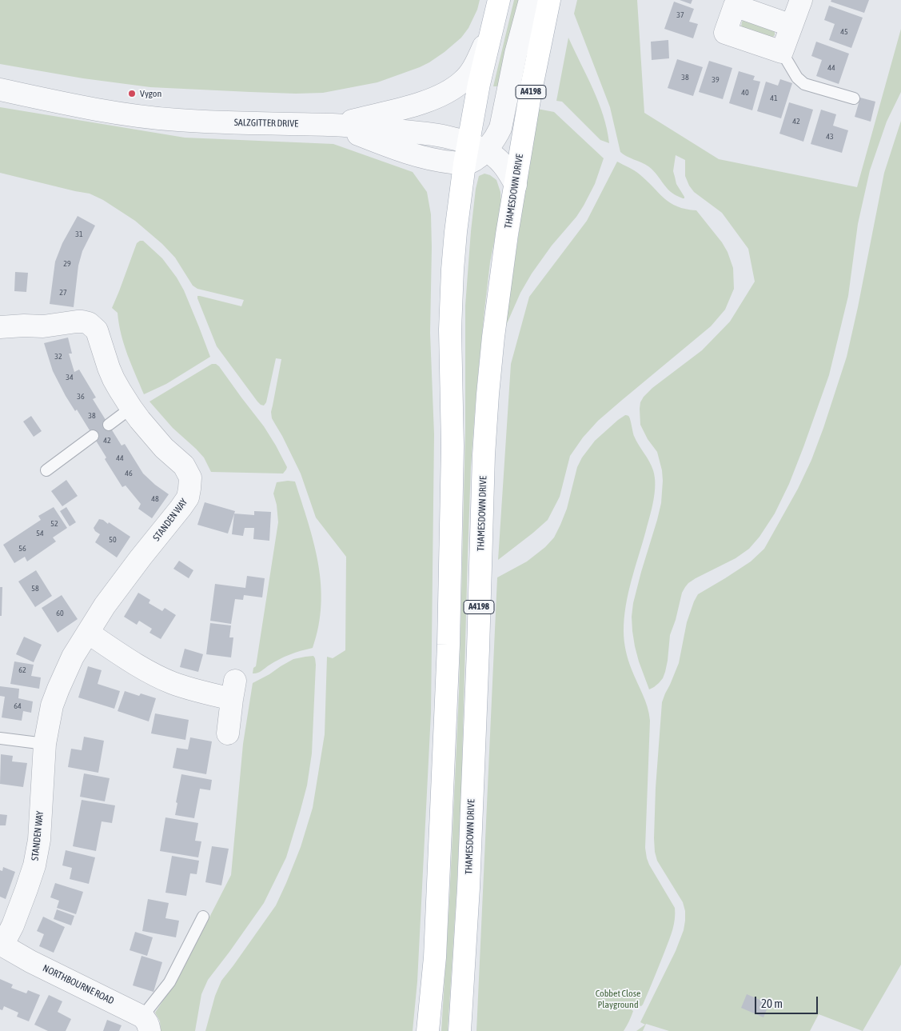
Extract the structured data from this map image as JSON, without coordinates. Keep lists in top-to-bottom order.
{
  "streets": {
    "main road": ["A4198", "THAMESDOWN DRIVE"],
    "street": ["SALZGITTER DRIVE", "STANDEN WAY", "NORTHBOURNE ROAD"]
  },
  "crossings": [
    ["STANDEN WAY", "NORTHBOURNE ROAD"]
  ],
  "parks": ["Cobbet Close Playground"],
  "places": ["Vygon"],
  "house_numbers": [
    "37",
    "45",
    "44",
    "38",
    "39",
    "40",
    "41",
    "42",
    "43",
    "31",
    "29",
    "27",
    "32",
    "34",
    "36",
    "38",
    "42",
    "44",
    "46",
    "48",
    "52",
    "54",
    "50",
    "56",
    "58",
    "60",
    "62",
    "64"
  ],
  "scale_bar": "20 m"
}
